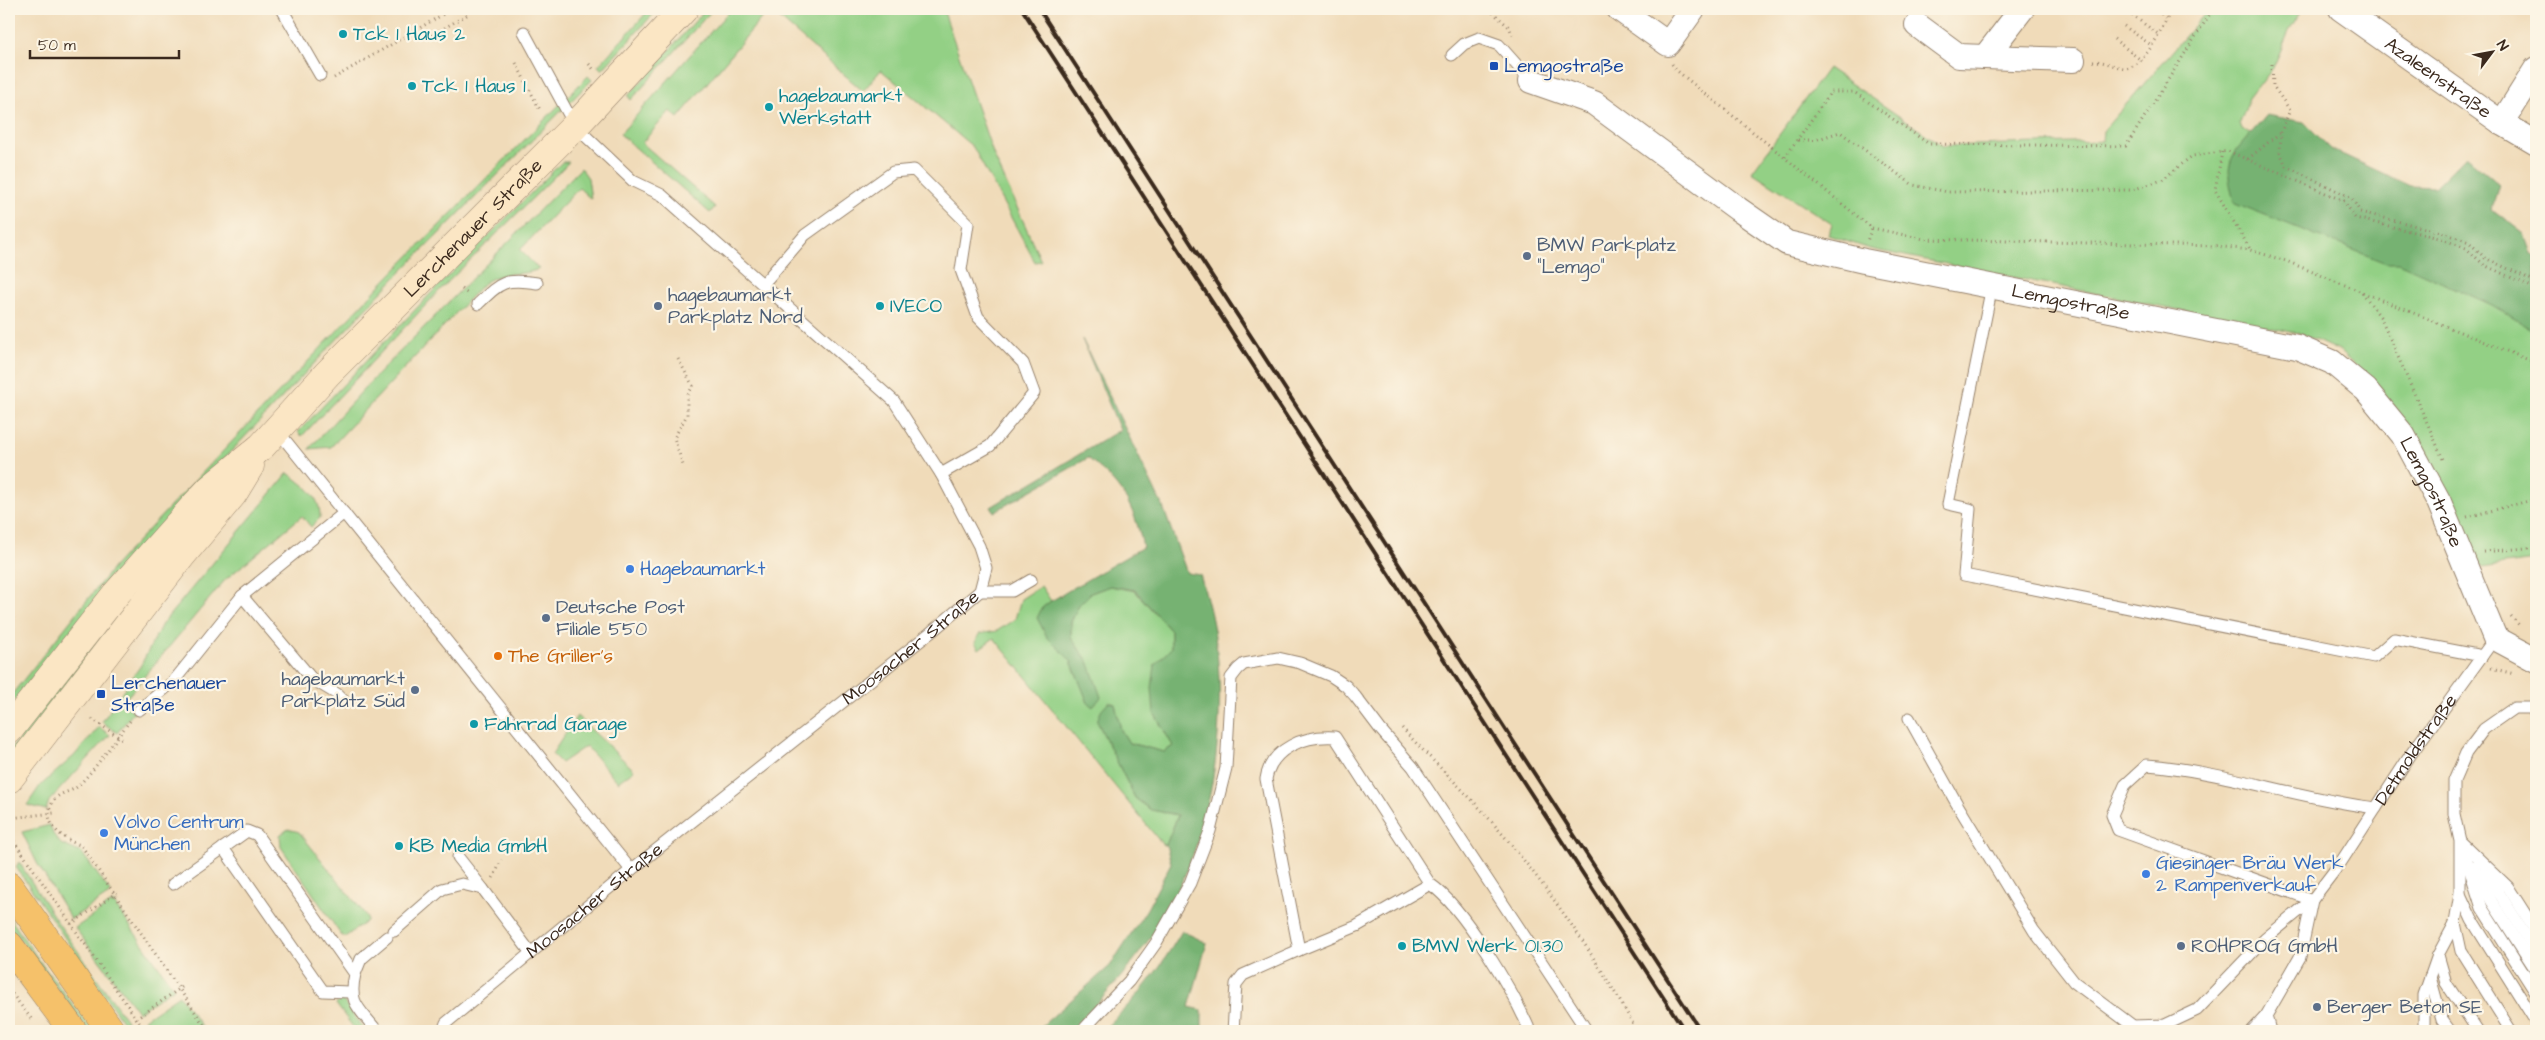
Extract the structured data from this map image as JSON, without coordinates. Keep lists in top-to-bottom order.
{
  "streets": {
    "main road": ["Lerchenauer Straße"],
    "street": ["Azaleenstraße", "Lemgostraße"],
    "lane": ["Moosacher Straße", "Detmoldstraße"]
  },
  "crossings": [
    ["Lerchenauer Straße", "Moosacher Straße"],
    ["Lemgostraße", "Detmoldstraße"]
  ],
  "places": {
    "other": [
      "Tck 1 Haus 2",
      "Tck 1 Haus 1",
      "hagebaumarkt Werkstatt",
      "BMW Parkplatz \"Lemgo\"",
      "hagebaumarkt Parkplatz Nord",
      "IVECO",
      "Hagebaumarkt",
      "Deutsche Post Filiale 550",
      "The Griller's",
      "hagebaumarkt Parkplatz Süd",
      "Fahrrad Garage",
      "Volvo Centrum München",
      "KB Media GmbH",
      "Giesinger Bräu Werk 2 Rampenverkauf",
      "BMW Werk 01.30",
      "ROHPROG GmbH",
      "Berger Beton SE"
    ],
    "transit": ["Lemgostraße", "Lerchenauer Straße"]
  },
  "scale_bar": "50 m",
  "north": "top right"
}
